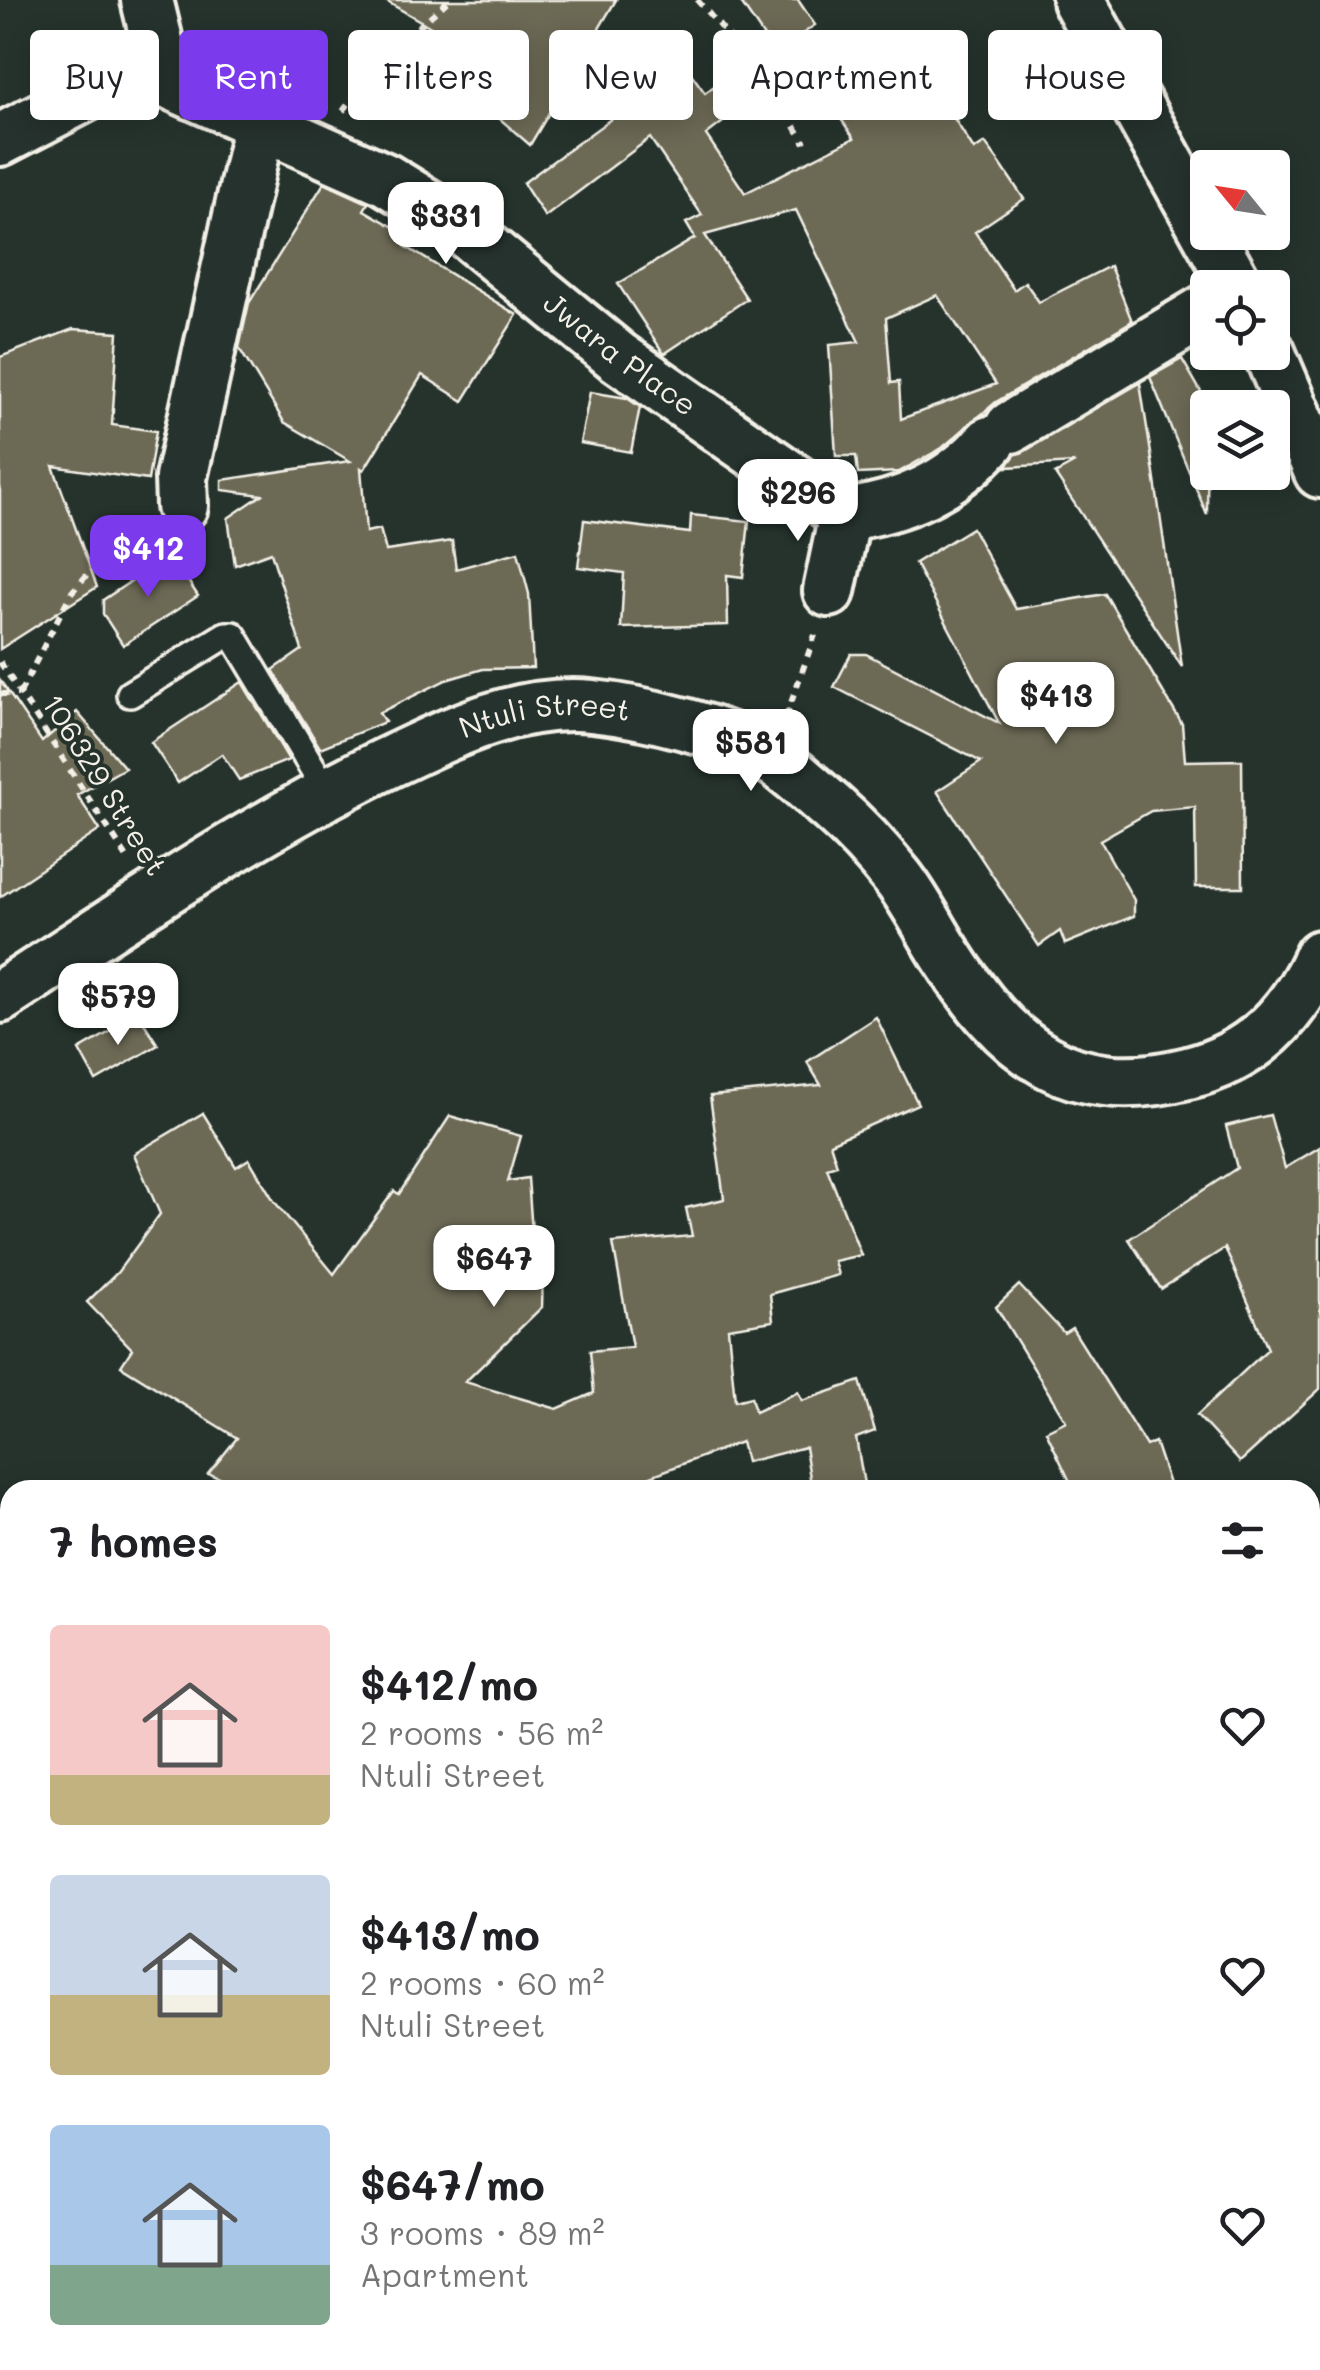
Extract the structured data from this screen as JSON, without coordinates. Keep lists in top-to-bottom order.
{
  "streets": {
    "street": ["Jwara Place", "Ntuli Street"],
    "path": ["106329 Street"]
  },
  "crossings": [
    ["Ntuli Street", "106329 Street"]
  ],
  "north": "top left",
  "page": {
    "chip": [
      "Buy",
      "Rent",
      "Filters",
      "New",
      "Apartment",
      "House"
    ],
    "price": [
      "$331",
      "$296",
      "$412",
      "$413",
      "$581",
      "$579",
      "$647"
    ],
    "heading": "7 homes",
    "list": [
      {
        "name": "$412/mo",
        "note": "2 rooms · 56 m² · Ntuli Street"
      },
      {
        "name": "$413/mo",
        "note": "2 rooms · 60 m² · Ntuli Street"
      },
      {
        "name": "$647/mo",
        "note": "3 rooms · 89 m² · Apartment"
      }
    ]
  }
}
